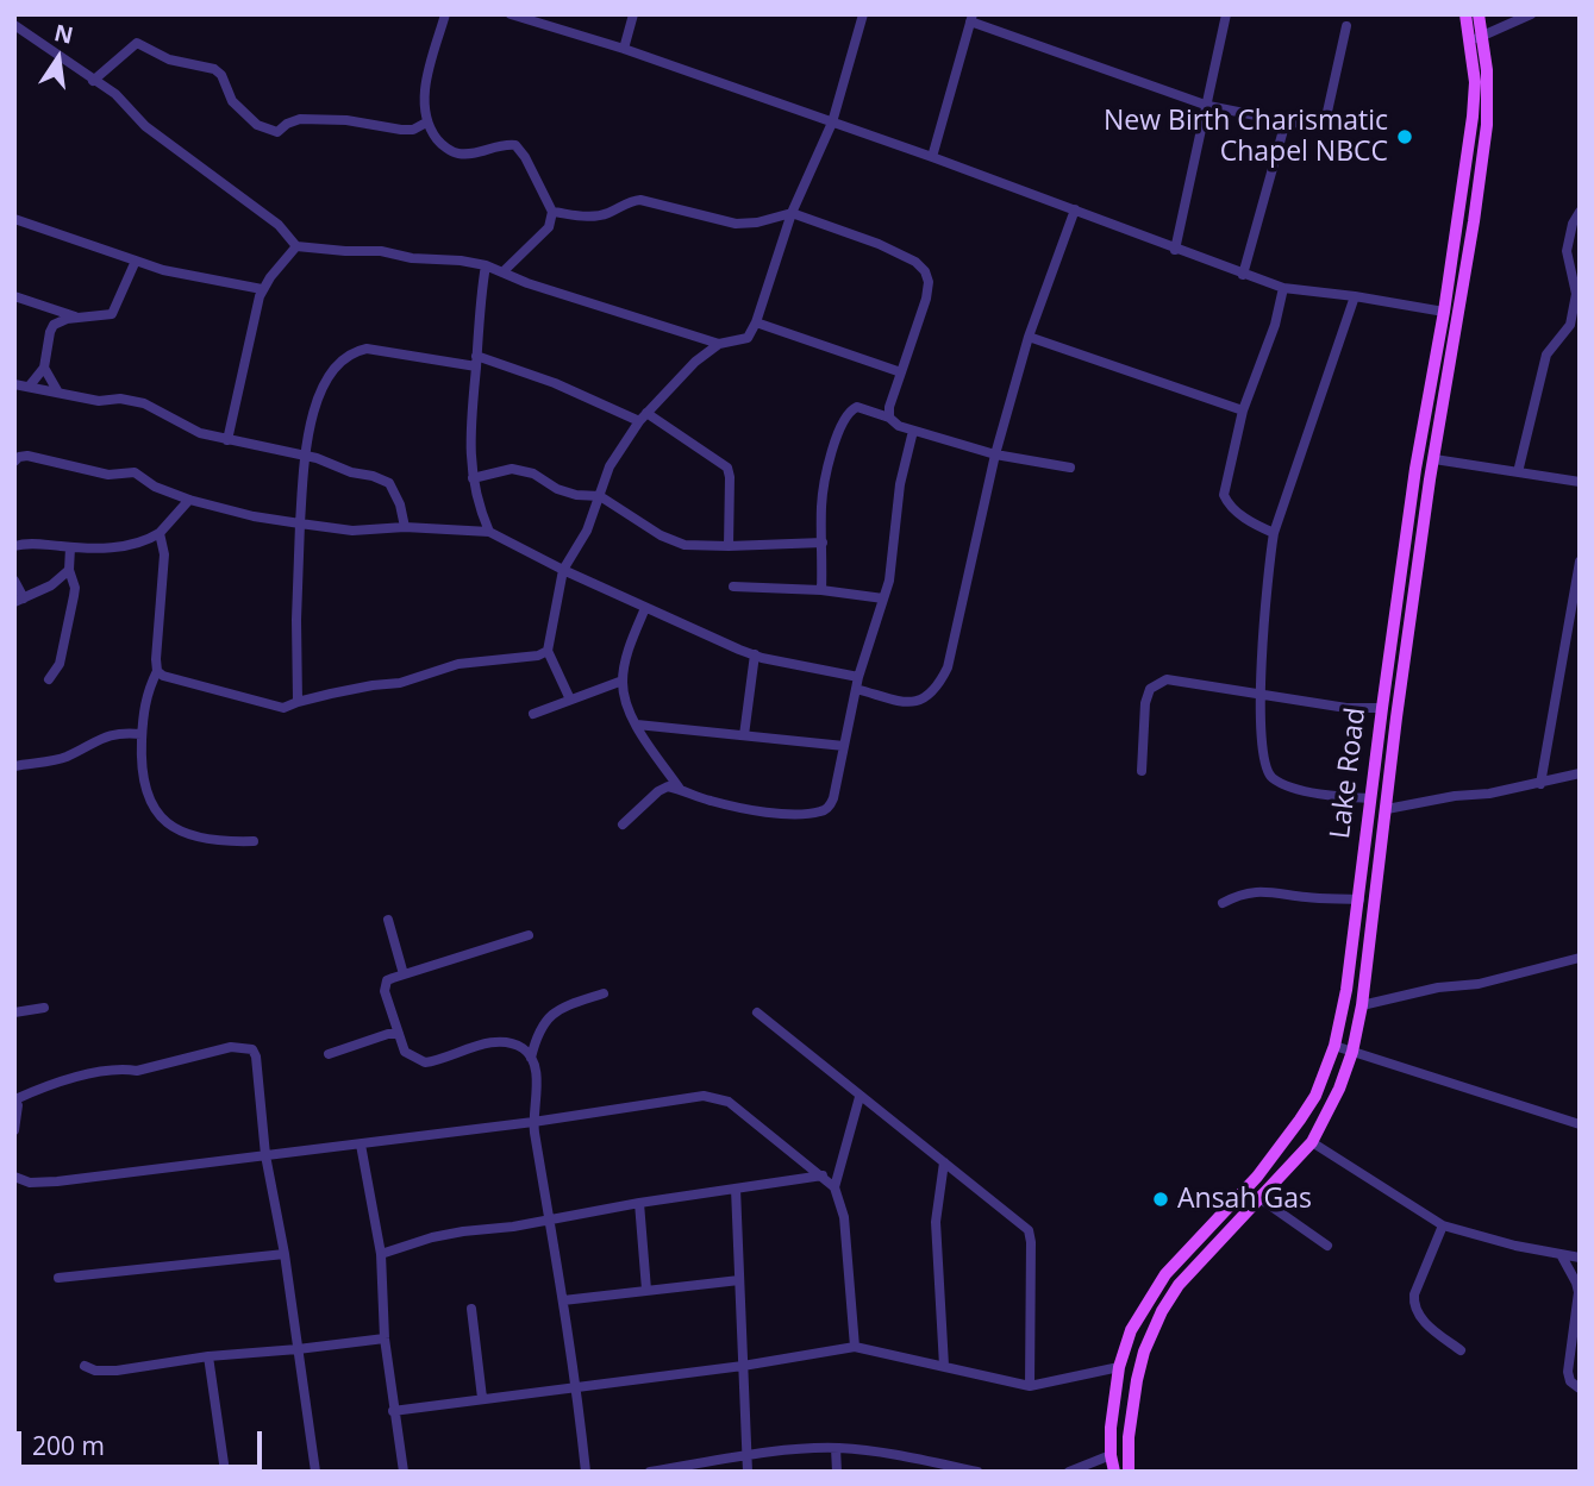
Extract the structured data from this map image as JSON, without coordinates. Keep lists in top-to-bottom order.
{
  "streets": {
    "main road": ["Lake Road"]
  },
  "places": ["New Birth Charismatic Chapel NBCC", "Ansah Gas"],
  "scale_bar": "200 m",
  "north": "top"
}
